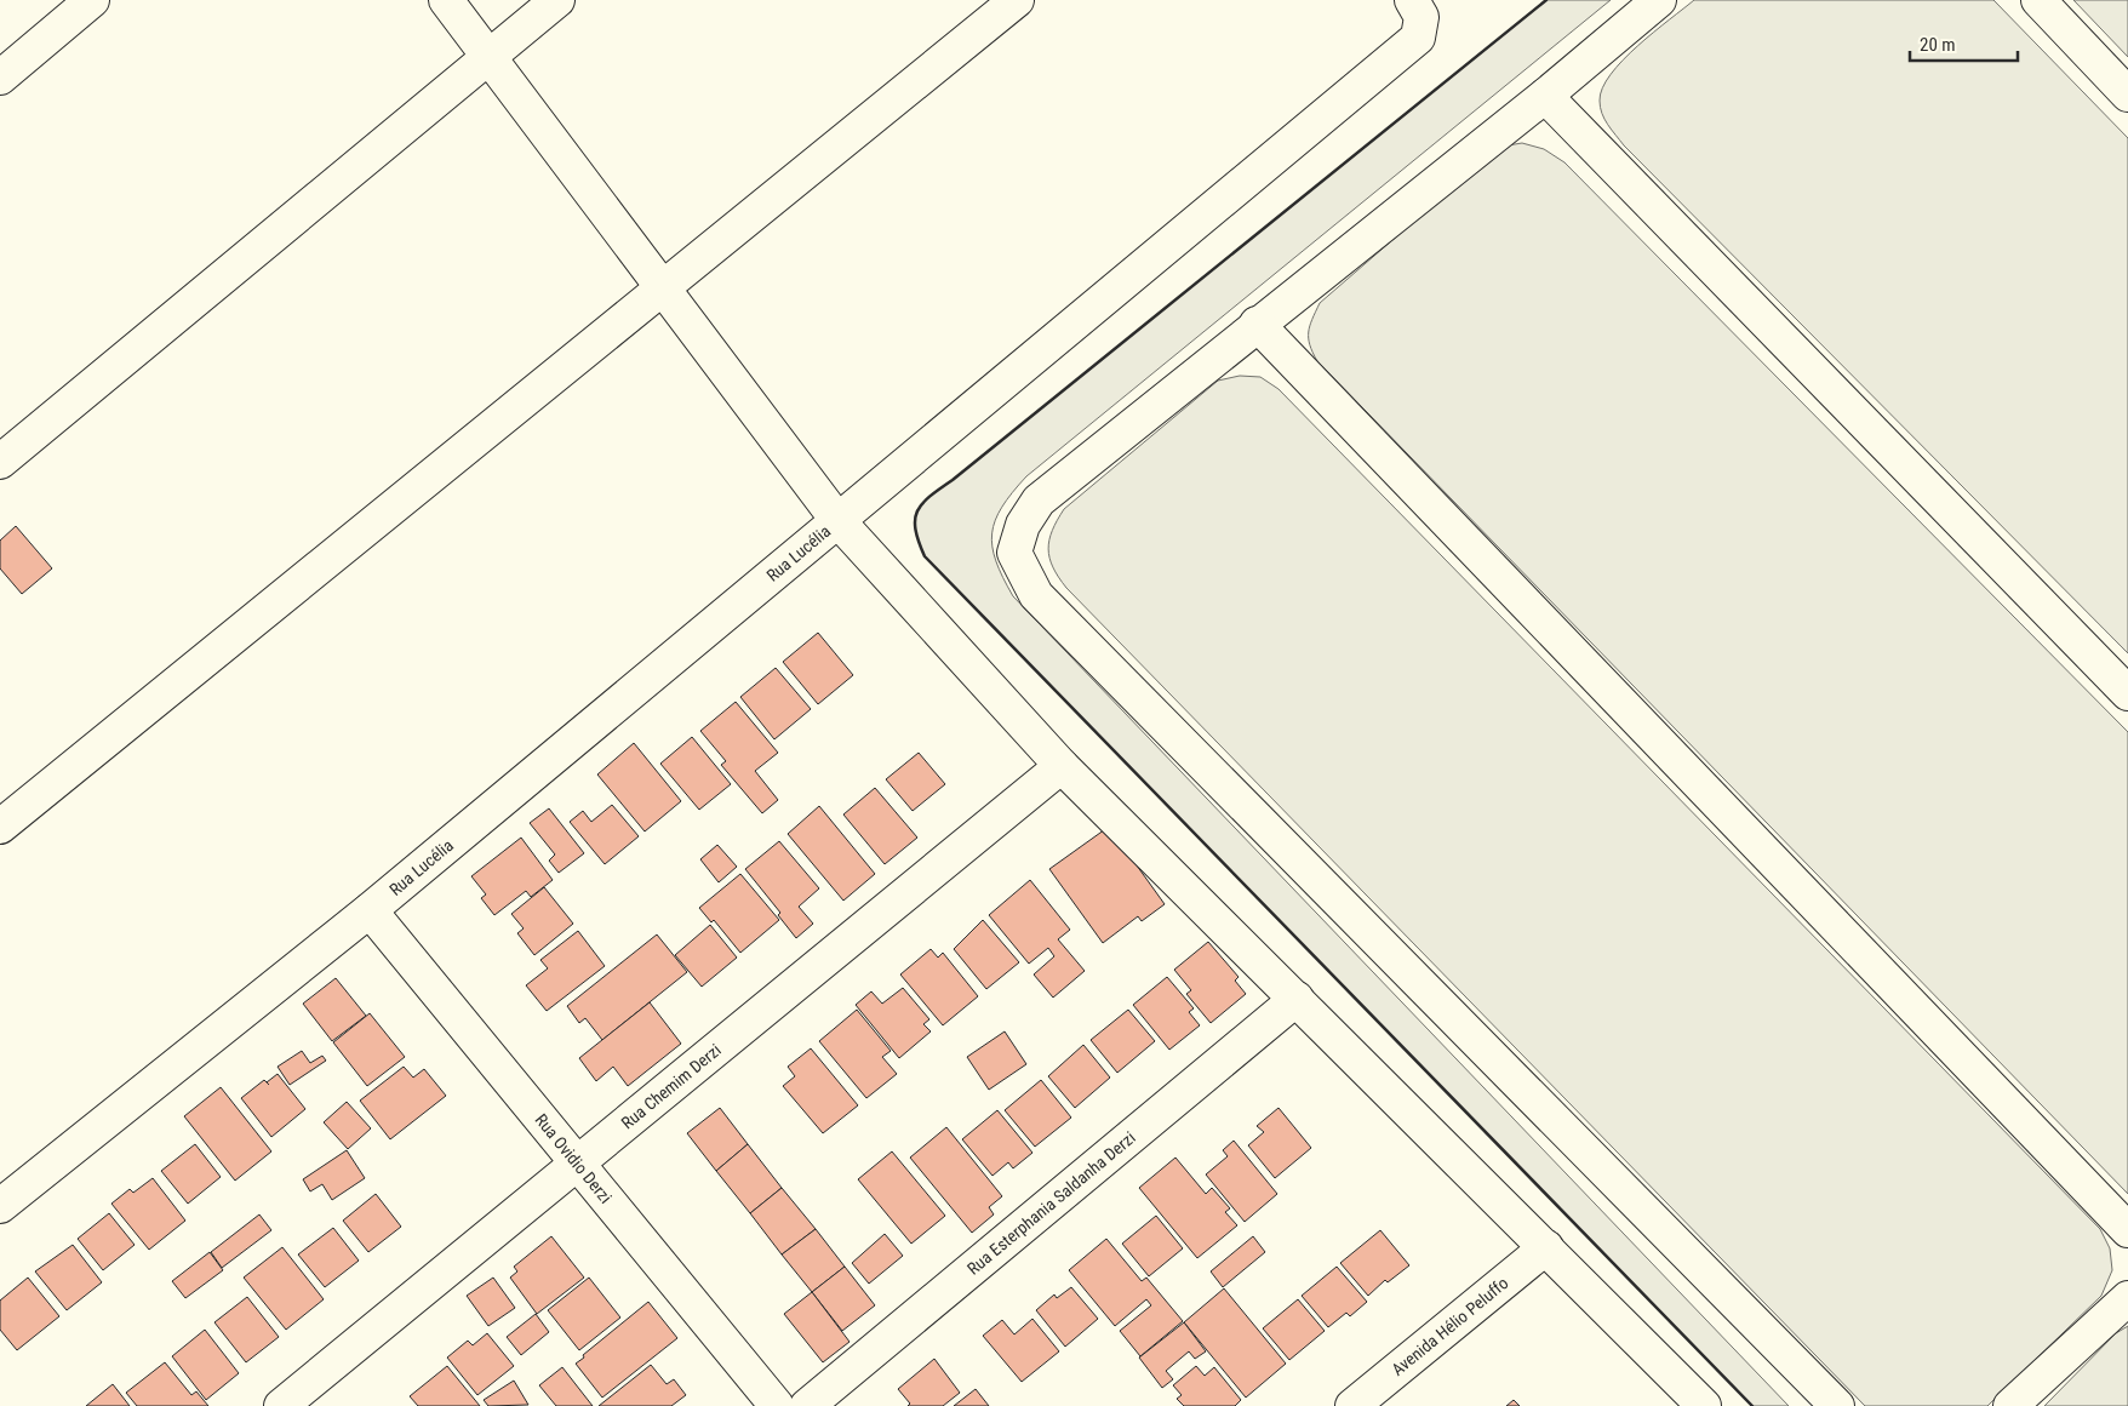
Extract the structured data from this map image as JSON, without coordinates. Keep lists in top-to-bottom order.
{
  "streets": {
    "street": [
      "Rua Lucélia",
      "Rua Chemim Derzi",
      "Rua Ovidio Derzi",
      "Rua Esterphania Saldanha Derzi",
      "Avenida Hélio Peluffo"
    ]
  },
  "crossings": [
    ["Rua Lucélia", "Rua Ovidio Derzi"],
    ["Rua Chemim Derzi", "Rua Ovidio Derzi"]
  ],
  "scale_bar": "20 m"
}
